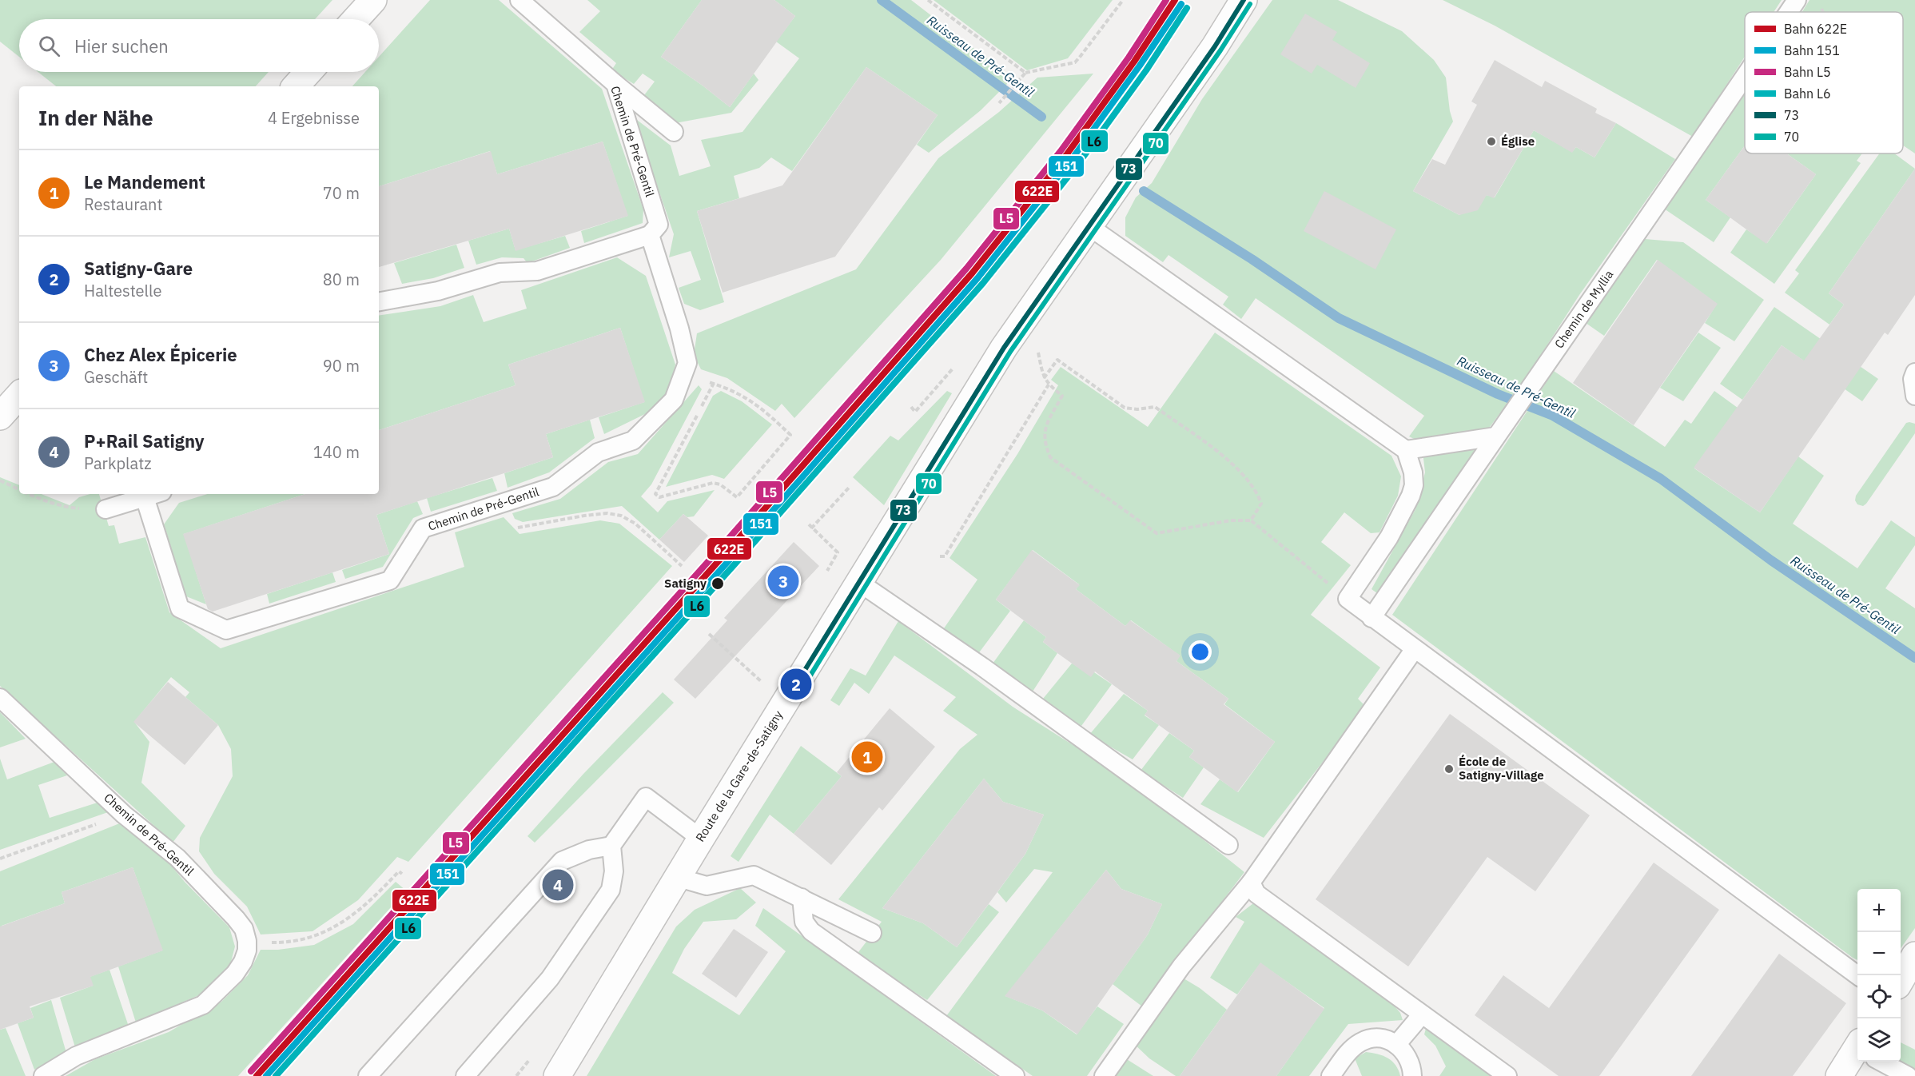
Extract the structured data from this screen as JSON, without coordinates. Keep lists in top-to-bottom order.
{
  "streets": {
    "street": ["Route de la Gare-de-Satigny"],
    "lane": ["Chemin de Pré-Gentil", "Chemin de Myllia"]
  },
  "water": ["Ruisseau de Pré-Gentil"],
  "places": ["Église", "Satigny", "École de Satigny-Village"],
  "lines": [
    "rail line 622E",
    "rail line L5",
    "transit line 73",
    "rail line 151",
    "transit line 70",
    "rail line L6"
  ],
  "legend": [
    "Bahn 622E",
    "Bahn 151",
    "Bahn L5",
    "Bahn L6",
    "73",
    "70"
  ],
  "page": {
    "search": "Hier suchen",
    "heading": ["In der Nähe", "4 Ergebnisse"],
    "list": [
      {
        "mark": "1",
        "name": "Le Mandement",
        "note": "Restaurant",
        "value": "70 m"
      },
      {
        "mark": "2",
        "name": "Satigny-Gare",
        "note": "Haltestelle",
        "value": "80 m"
      },
      {
        "mark": "3",
        "name": "Chez Alex Épicerie",
        "note": "Geschäft",
        "value": "90 m"
      },
      {
        "mark": "4",
        "name": "P+Rail Satigny",
        "note": "Parkplatz",
        "value": "140 m"
      }
    ],
    "pins": [
      "3",
      "2",
      "1",
      "4"
    ],
    "map_buttons": ["+", "−"]
  }
}
